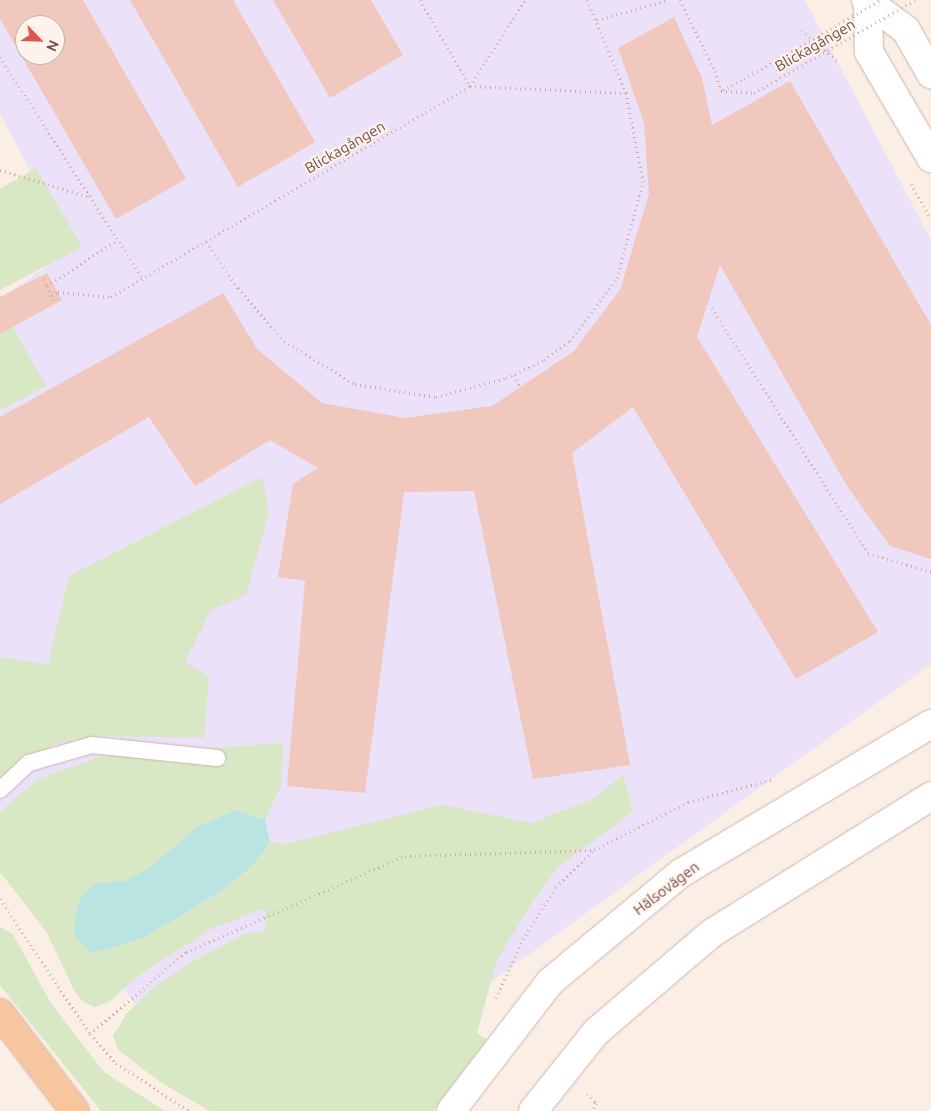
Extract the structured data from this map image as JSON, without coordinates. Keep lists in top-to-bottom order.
{
  "streets": {
    "street": ["Hälsovägen"],
    "path": ["Blickagången"]
  },
  "north": "bottom right"
}
